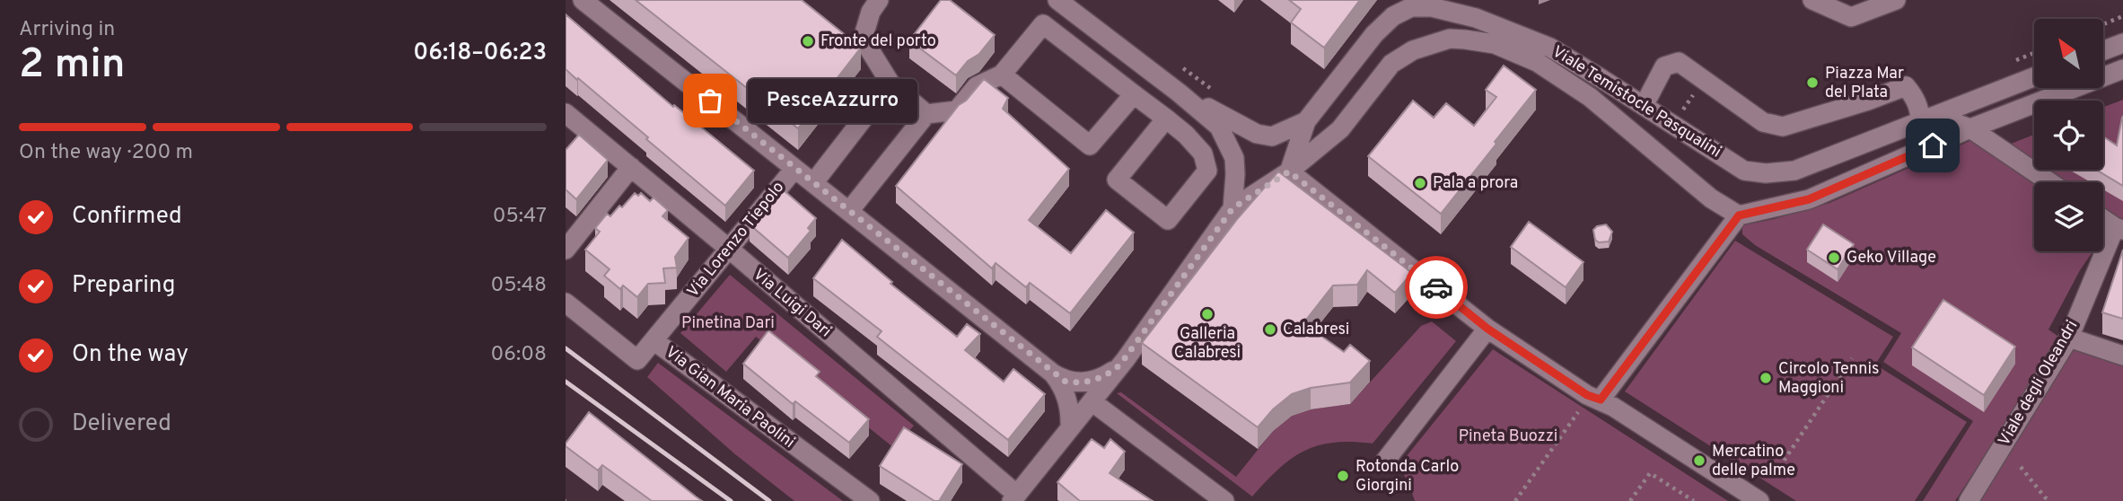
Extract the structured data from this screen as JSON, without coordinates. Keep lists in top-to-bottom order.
{
  "streets": {
    "street": [
      "Viale Temistocle Pasqualini",
      "Via Lorenzo Tiepolo",
      "Via Luigi Dari",
      "Viale degli Oleandri",
      "Via Gian Maria Paolini"
    ]
  },
  "crossings": [
    ["Via Lorenzo Tiepolo", "Via Luigi Dari"],
    ["Via Lorenzo Tiepolo", "Via Gian Maria Paolini"]
  ],
  "parks": ["Pinetina Dari", "Pineta Buozzi"],
  "places": [
    "Fronte del porto",
    "Piazza Mar del Plata",
    "PesceAzzurro",
    "Pala a prora",
    "Geko Village",
    "Galleria Calabresi",
    "Calabresi",
    "Circolo Tennis Maggioni",
    "Mercatino delle palme",
    "Rotonda Carlo Giorgini"
  ],
  "north": "top left",
  "page": {
    "heading": ["2 min", "Arriving in", "06:18–06:23"],
    "bubble": "PesceAzzurro",
    "bar": "On the way · 200 m",
    "list": [
      ["Confirmed", "05:47"],
      ["Preparing", "05:48"],
      ["On the way", "06:08"],
      "Delivered"
    ]
  }
}
